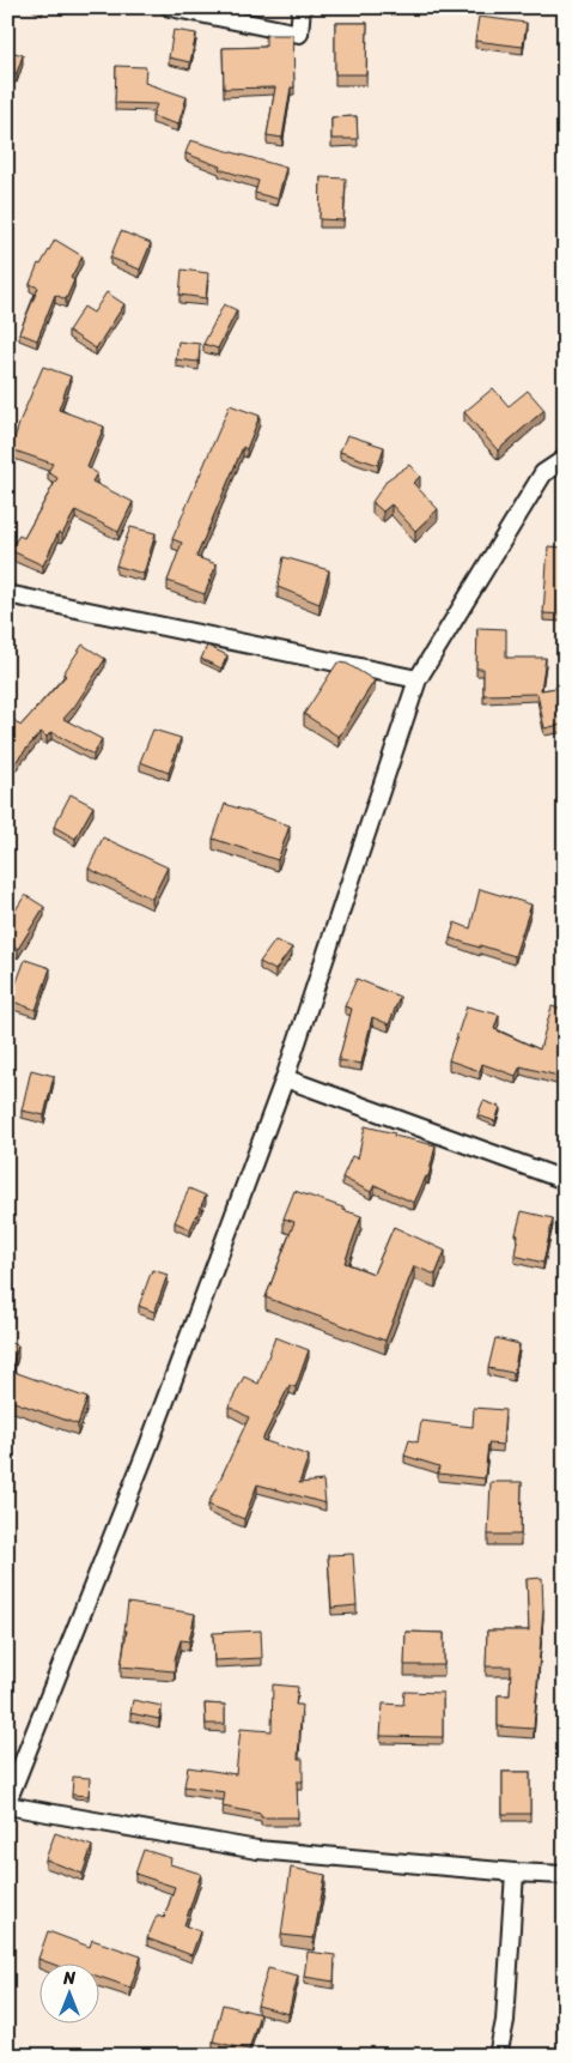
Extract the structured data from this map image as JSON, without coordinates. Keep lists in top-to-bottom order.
{
  "north": "top"
}
